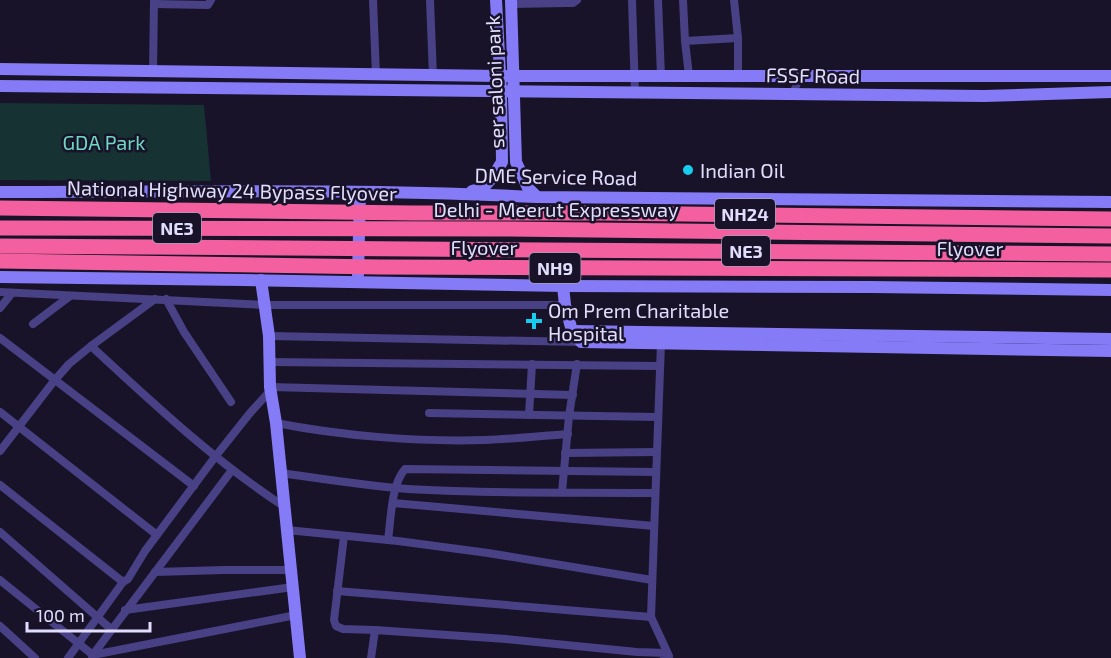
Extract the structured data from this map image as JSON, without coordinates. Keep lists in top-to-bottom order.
{
  "streets": {
    "highway": [
      "National Highway 24 Bypass Flyover",
      "Delhi - Meerut Expressway",
      "NH24",
      "NE3",
      "Flyover",
      "NH9"
    ],
    "street": ["FSSF Road", "ser saloni park", "DME Service Road"]
  },
  "crossings": [
    ["FSSF Road", "ser saloni park"],
    ["ser saloni park", "DME Service Road"]
  ],
  "parks": ["GDA Park"],
  "places": {
    "other": ["Indian Oil"],
    "health": ["Om Prem Charitable Hospital"]
  },
  "scale_bar": "100 m"
}
